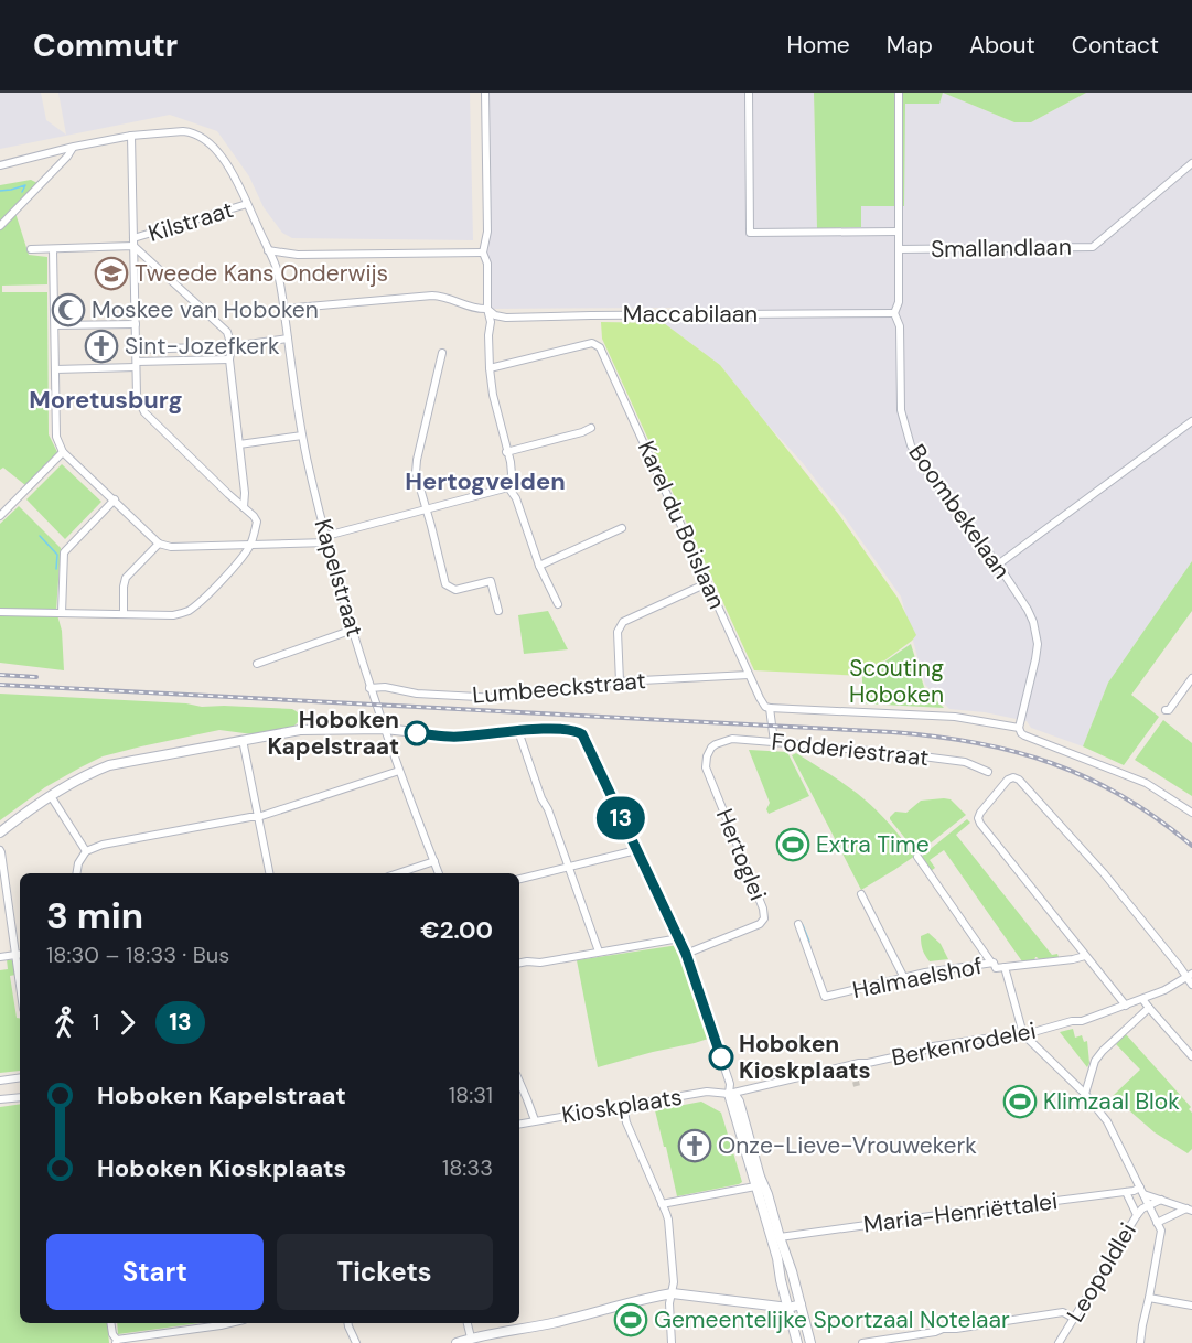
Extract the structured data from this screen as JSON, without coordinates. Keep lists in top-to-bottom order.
{
  "streets": {
    "street": [
      "Kilstraat",
      "Smallandlaan",
      "Maccabilaan",
      "Boombekelaan",
      "Karel du Boislaan",
      "Kapelstraat",
      "Lumbeeckstraat",
      "Fodderiestraat",
      "Hertoglei",
      "Halmaelshof",
      "Berkenrodelei",
      "Kioskplaats",
      "Maria-Henriëttalei",
      "Leopoldlei"
    ]
  },
  "crossings": [
    ["Kilstraat", "Kapelstraat"],
    ["Smallandlaan", "Boombekelaan"],
    ["Maccabilaan", "Boombekelaan"],
    ["Maccabilaan", "Kapelstraat"],
    ["Karel du Boislaan", "Lumbeeckstraat"],
    ["Kapelstraat", "Lumbeeckstraat"],
    ["Fodderiestraat", "Hertoglei"],
    ["Berkenrodelei", "Kioskplaats"]
  ],
  "districts": ["Moretusburg", "Hertogvelden"],
  "parks": ["Scouting Hoboken"],
  "places": {
    "school or university": ["Tweede Kans Onderwijs"],
    "mosque": ["Moskee van Hoboken"],
    "church": ["Sint-Jozefkerk", "Onze-Lieve-Vrouwekerk"],
    "other": ["Hoboken Kapelstraat", "Hoboken Kioskplaats"],
    "sports": ["Extra Time", "Klimzaal Blok", "Gemeentelijke Sportzaal Notelaar"]
  },
  "lines": ["bus line 13"],
  "page": {
    "header": "Commutr",
    "nav": [
      "Home",
      "Map",
      "About",
      "Contact"
    ],
    "on_map": "13",
    "heading": ["3 min", "18:30 – 18:33 · Bus", "€2.00"],
    "legs": ["1", "13"],
    "list": [
      {
        "name": "Hoboken Kapelstraat",
        "value": "18:31"
      },
      {
        "name": "Hoboken Kioskplaats",
        "value": "18:33"
      }
    ],
    "buttons": ["Start", "Tickets"]
  }
}
